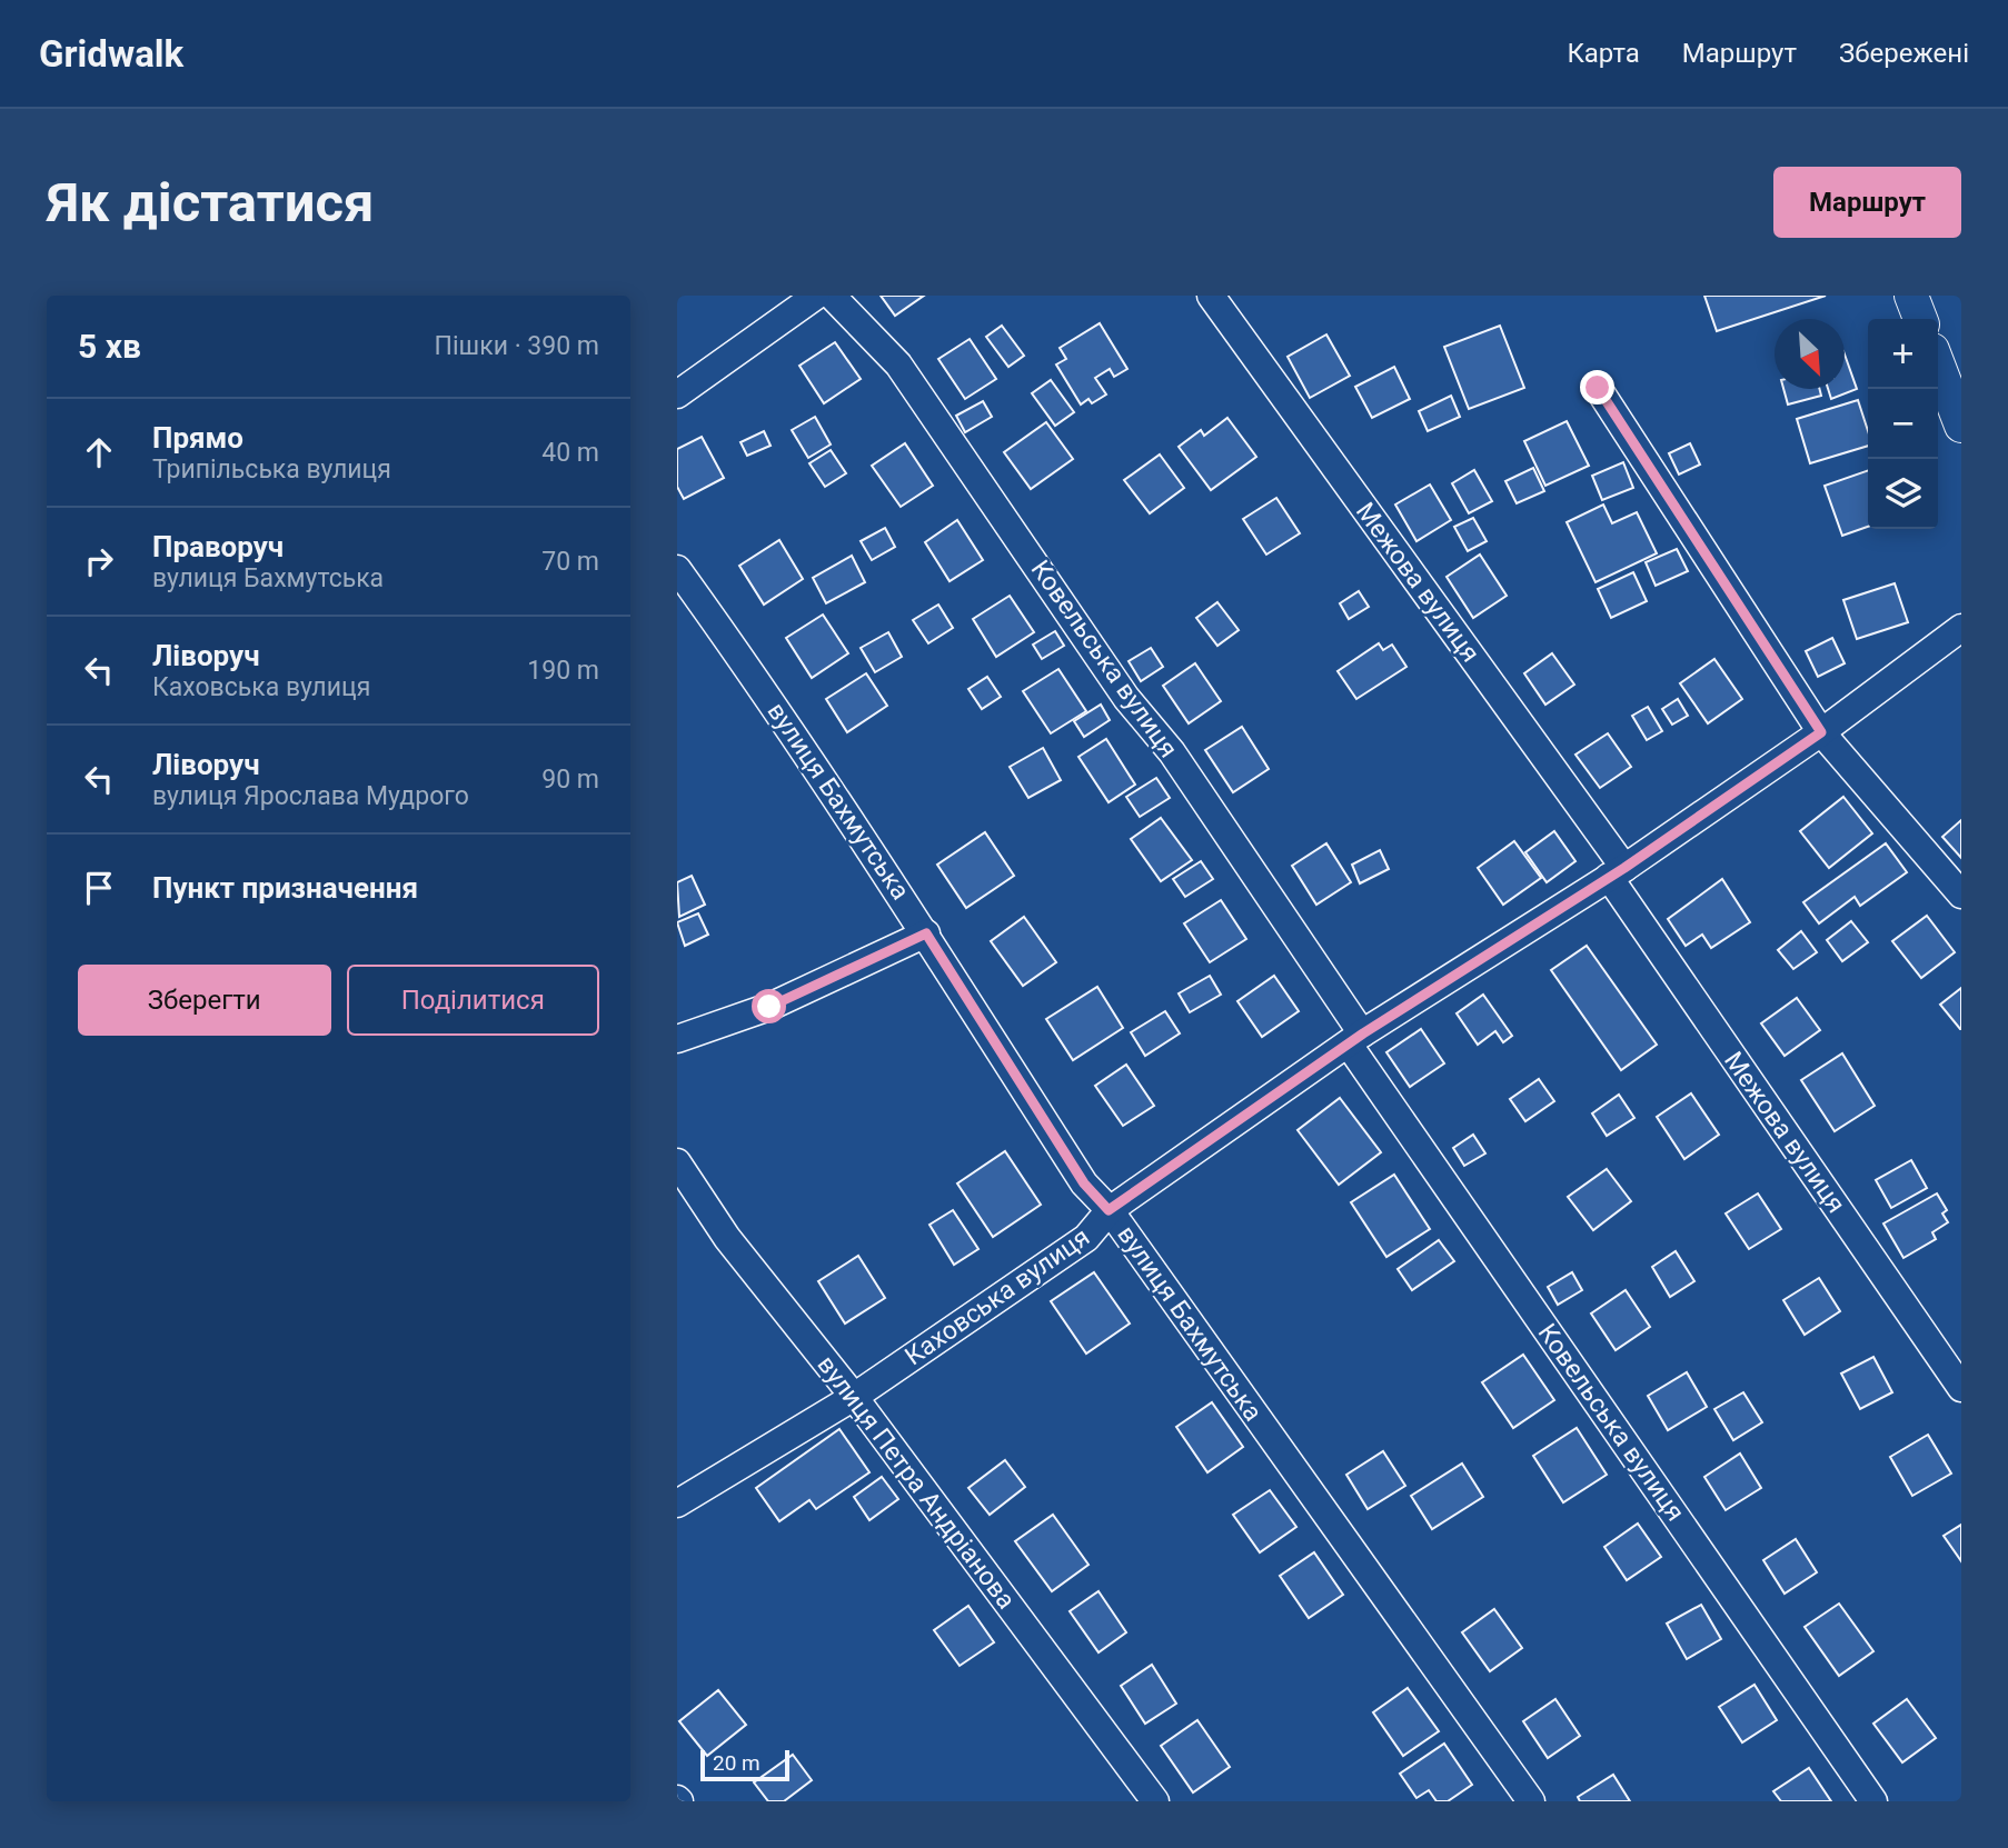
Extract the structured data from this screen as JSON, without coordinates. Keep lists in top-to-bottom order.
{
  "streets": {
    "street": [
      "Межова вулиця",
      "Ковельська вулиця",
      "вулиця Бахмутська",
      "Каховська вулиця",
      "вулиця Петра Андріанова"
    ]
  },
  "crossings": [
    ["Межова вулиця", "Каховська вулиця"],
    ["Ковельська вулиця", "Каховська вулиця"],
    ["вулиця Бахмутська", "Каховська вулиця"],
    ["Каховська вулиця", "вулиця Петра Андріанова"]
  ],
  "scale_bar": "20 m",
  "north": "bottom right",
  "page": {
    "header": "Gridwalk",
    "nav": ["Карта", "Маршрут", "Збережені"],
    "buttons": [
      "Маршрут",
      ["Зберегти", "Поділитися"]
    ],
    "title": "Як дістатися",
    "heading": ["5 хв", "Пішки · 390 m"],
    "map_buttons": ["+", "−"],
    "list": [
      ["Прямо", "Трипільська вулиця", "40 m"],
      ["Праворуч", "вулиця Бахмутська", "70 m"],
      ["Ліворуч", "Каховська вулиця", "190 m"],
      ["Ліворуч", "вулиця Ярослава Мудрого", "90 m"],
      "Пункт призначення"
    ],
    "scale": "20 m"
  }
}
